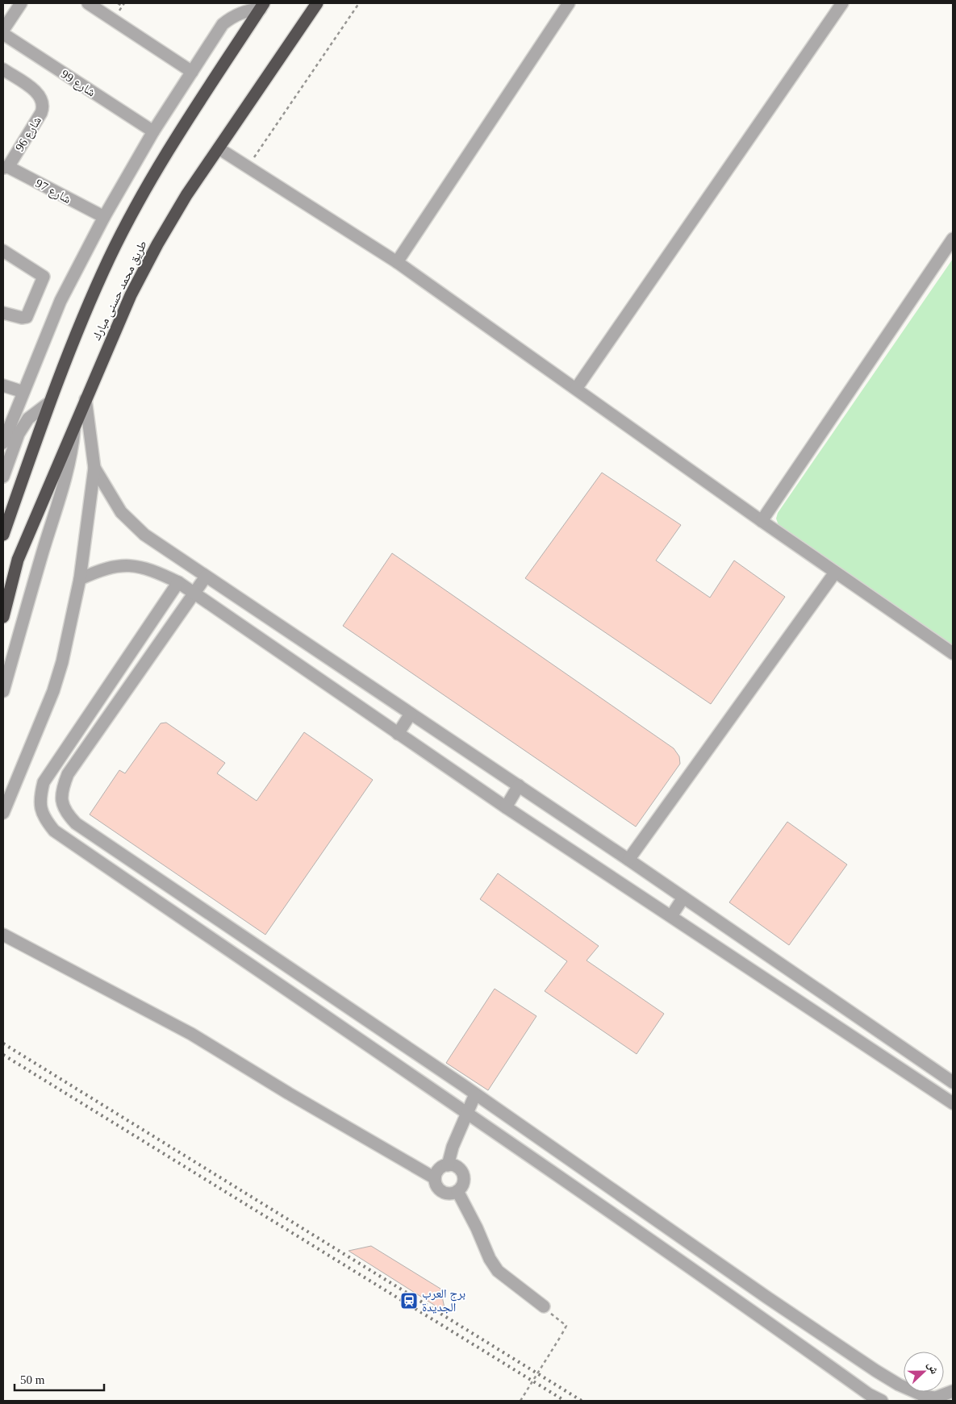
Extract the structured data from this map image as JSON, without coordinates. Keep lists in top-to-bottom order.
{
  "streets": {
    "highway": ["طريق محمد حسنى مبارك"],
    "street": ["شارع 99", "شارع 96", "شارع 97"]
  },
  "crossings": [
    ["شارع 96", "شارع 97"]
  ],
  "places": {
    "station": ["برج العرب الجديدة"]
  },
  "scale_bar": "50 m",
  "north": "right"
}
